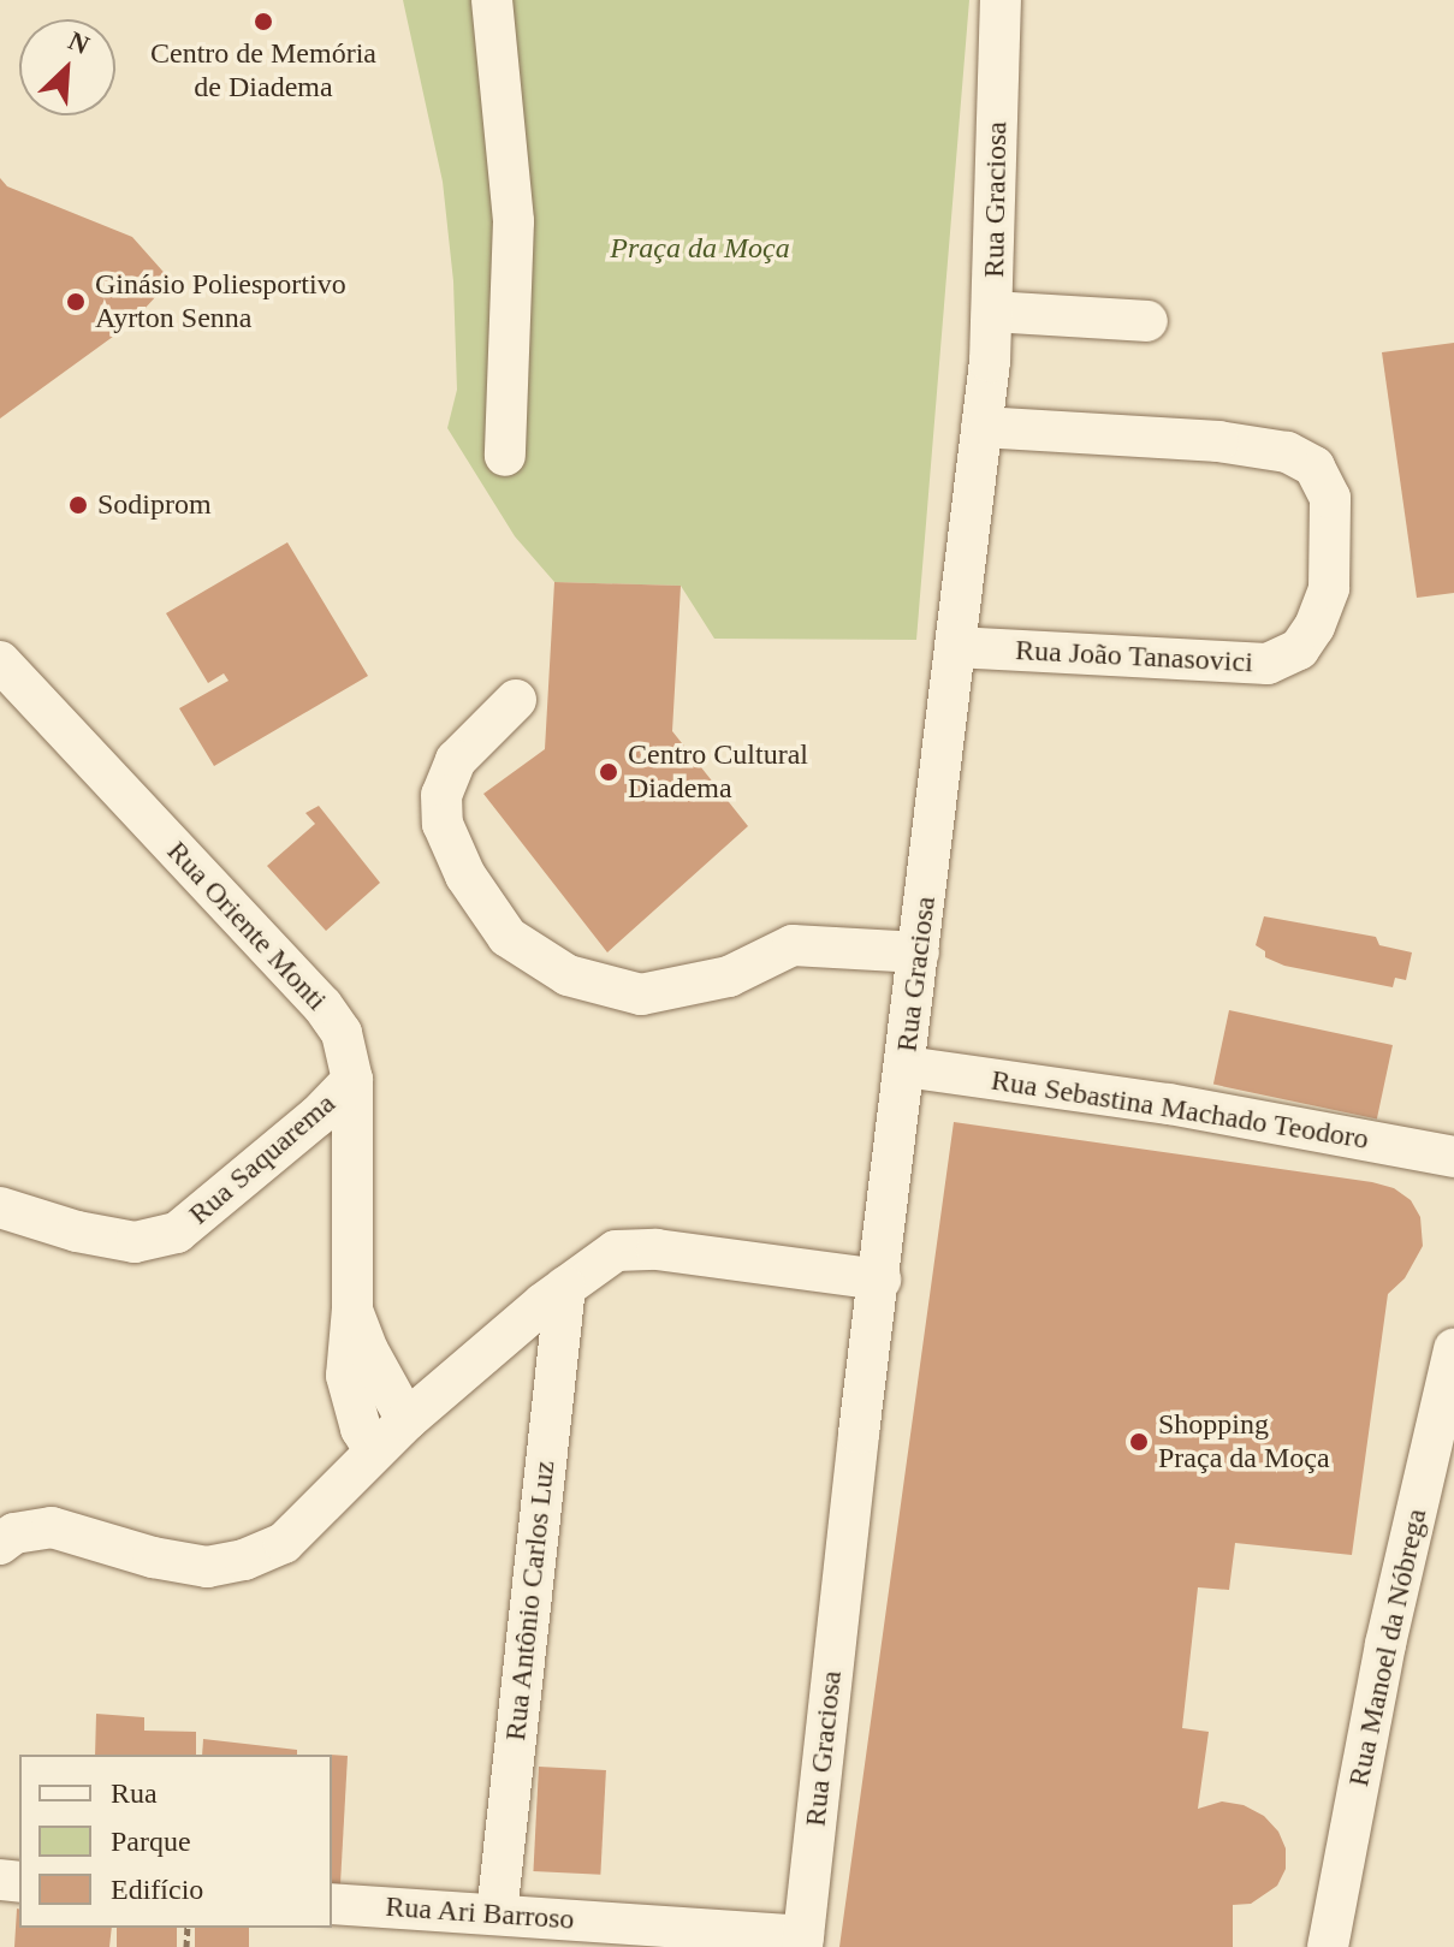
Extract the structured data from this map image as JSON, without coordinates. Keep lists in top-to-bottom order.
{
  "streets": {
    "street": [
      "Rua Graciosa",
      "Rua João Tanasovici",
      "Rua Oriente Monti",
      "Rua Sebastina Machado Teodoro",
      "Rua Saquarema",
      "Rua Antônio Carlos Luz",
      "Rua Manoel da Nóbrega",
      "Rua Ari Barroso"
    ]
  },
  "crossings": [
    ["Rua Graciosa", "Rua João Tanasovici"],
    ["Rua Graciosa", "Rua Sebastina Machado Teodoro"],
    ["Rua Graciosa", "Rua Ari Barroso"],
    ["Rua Oriente Monti", "Rua Saquarema"],
    ["Rua Antônio Carlos Luz", "Rua Ari Barroso"]
  ],
  "parks": ["Praça da Moça"],
  "places": [
    "Centro de Memória de Diadema",
    "Ginásio Poliesportivo Ayrton Senna",
    "Sodiprom",
    "Centro Cultural Diadema",
    "Shopping Praça da Moça"
  ],
  "legend": ["Rua", "Parque", "Edifício"],
  "north": "top right"
}
